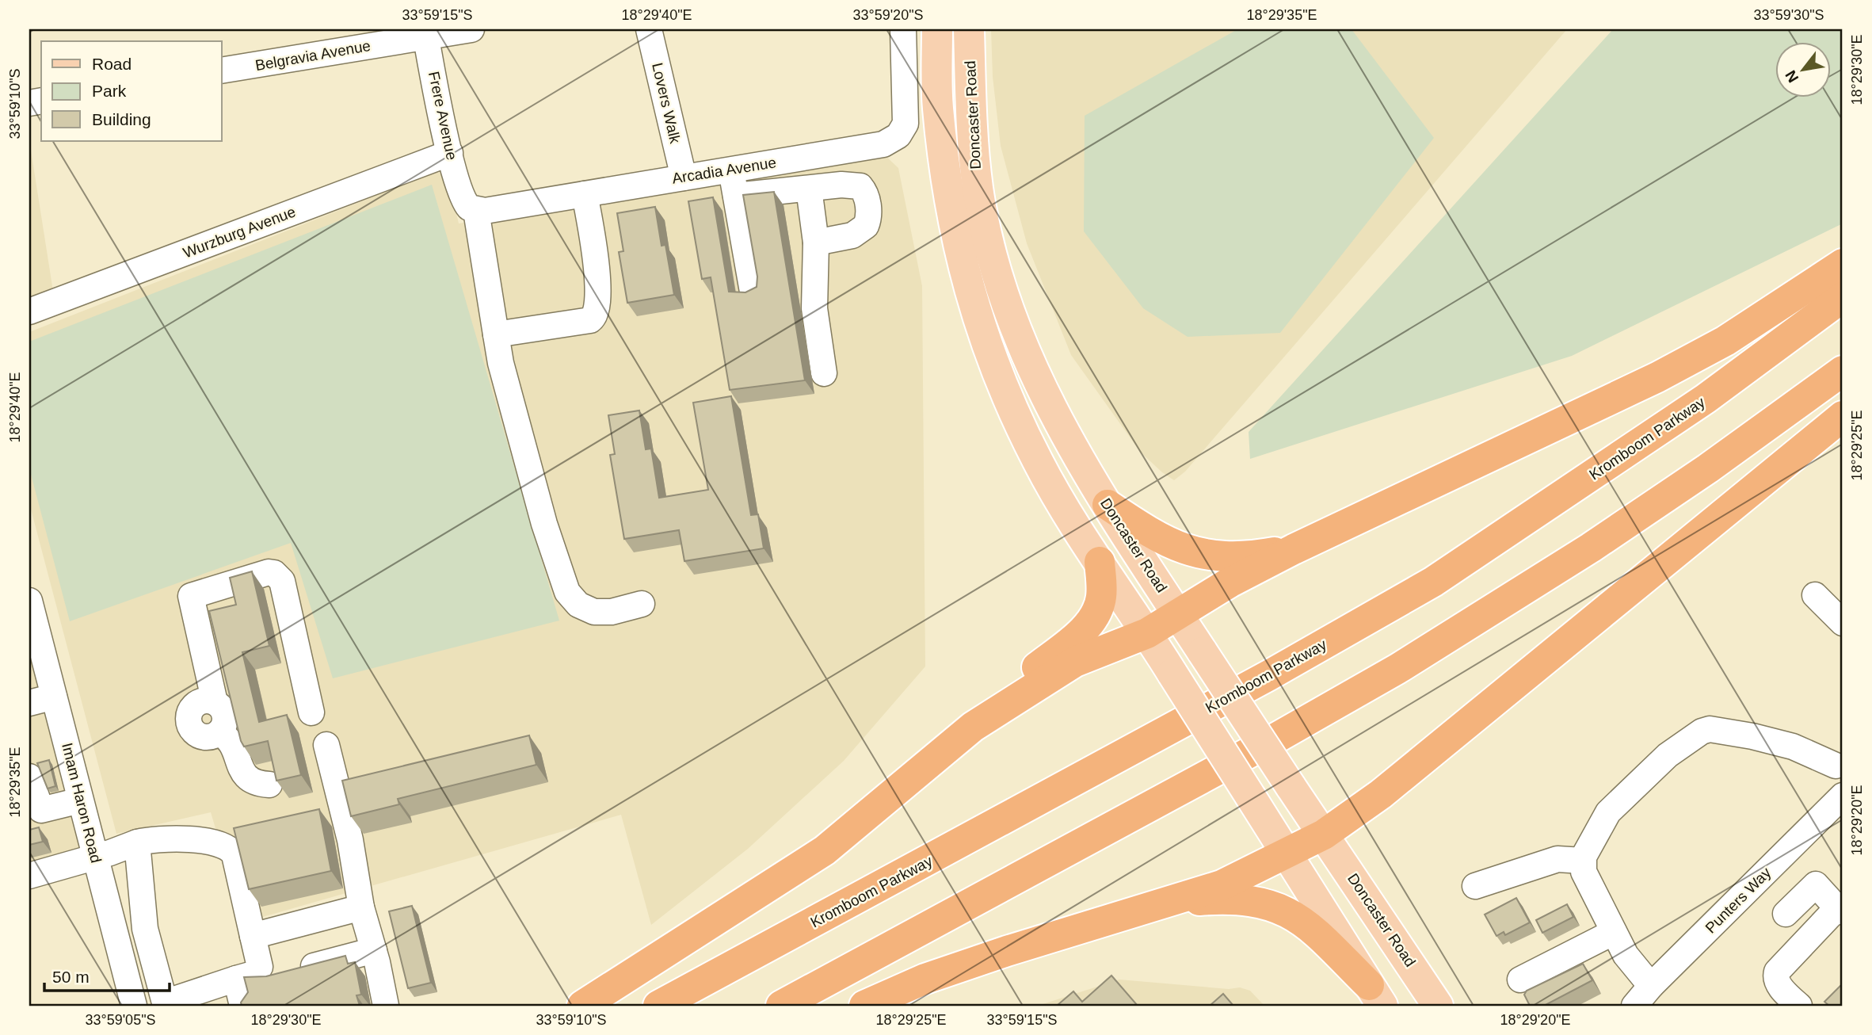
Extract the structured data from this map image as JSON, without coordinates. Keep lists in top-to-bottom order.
{
  "streets": {
    "highway": ["Kromboom Parkway"],
    "main road": ["Doncaster Road"],
    "street": [
      "Belgravia Avenue",
      "Lovers Walk",
      "Frere Avenue",
      "Arcadia Avenue",
      "Wurzburg Avenue",
      "Imam Haron Road",
      "Punters Way"
    ]
  },
  "crossings": [
    ["Belgravia Avenue", "Frere Avenue"],
    ["Lovers Walk", "Arcadia Avenue"],
    ["Frere Avenue", "Arcadia Avenue"],
    ["Frere Avenue", "Wurzburg Avenue"]
  ],
  "legend": ["Road", "Park", "Building"],
  "scale_bar": "50 m",
  "north": "bottom left",
  "coordinates": [
    "33°59'15\"S",
    "18°29'40\"E",
    "33°59'20\"S",
    "18°29'35\"E",
    "33°59'30\"S",
    "18°29'30\"E",
    "33°59'10\"S",
    "18°29'25\"E",
    "18°29'20\"E",
    "33°59'05\"S"
  ]
}
